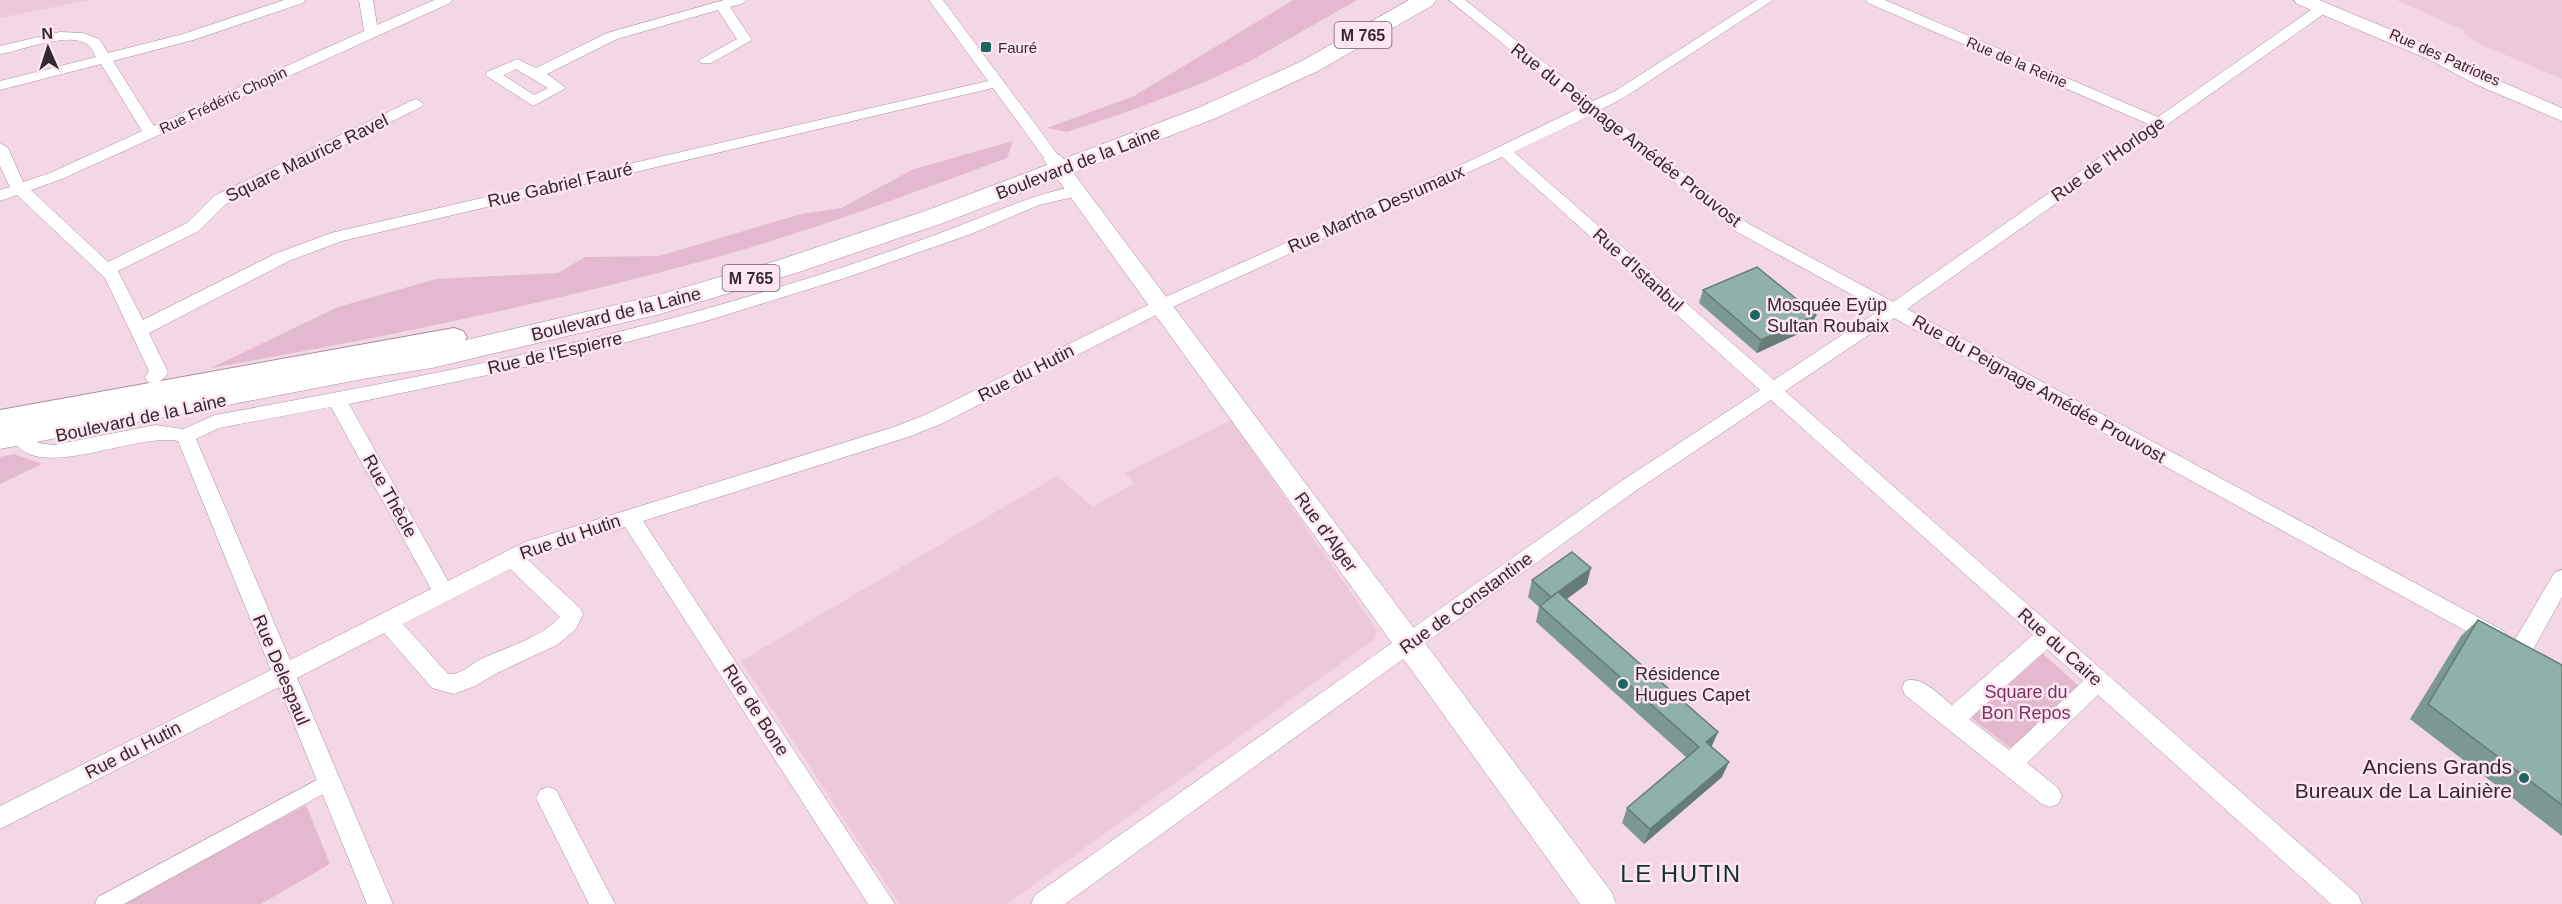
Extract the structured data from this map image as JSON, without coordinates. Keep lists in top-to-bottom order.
{
  "streets": {
    "main road": ["M 765", "Boulevard de la Laine"],
    "street": [
      "Rue des Patriotes",
      "Rue de la Reine",
      "Rue Frédéric Chopin",
      "Rue du Peignage Amédée Prouvost",
      "Square Maurice Ravel",
      "Rue de l'Horloge",
      "Rue Gabriel Fauré",
      "Rue Martha Desrumaux",
      "Rue d'Istanbul",
      "Rue de l'Espierre",
      "Rue du Hutin",
      "Rue Thècle",
      "Rue d'Alger",
      "Rue de Constantine",
      "Rue du Caire",
      "Rue Delespaul",
      "Rue de Bone"
    ]
  },
  "crossings": [
    ["M 765", "Boulevard de la Laine"],
    ["Rue des Patriotes", "Rue de l'Horloge"],
    ["Rue de la Reine", "Rue de l'Horloge"],
    ["Rue du Peignage Amédée Prouvost", "Rue de l'Horloge"],
    ["Rue du Peignage Amédée Prouvost", "Rue Martha Desrumaux"],
    ["Rue du Peignage Amédée Prouvost", "Rue de Constantine"],
    ["Rue de l'Horloge", "Rue de Constantine"],
    ["Boulevard de la Laine", "Rue de l'Espierre"],
    ["Boulevard de la Laine", "Rue d'Alger"],
    ["Rue Martha Desrumaux", "Rue d'Istanbul"],
    ["Rue Martha Desrumaux", "Rue du Hutin"],
    ["Rue Martha Desrumaux", "Rue d'Alger"],
    ["Rue d'Istanbul", "Rue de Constantine"],
    ["Rue d'Istanbul", "Rue du Caire"],
    ["Rue de l'Espierre", "Rue Thècle"],
    ["Rue de l'Espierre", "Rue d'Alger"],
    ["Rue de l'Espierre", "Rue Delespaul"],
    ["Rue du Hutin", "Rue Thècle"],
    ["Rue du Hutin", "Rue d'Alger"],
    ["Rue du Hutin", "Rue Delespaul"],
    ["Rue du Hutin", "Rue de Bone"],
    ["Rue d'Alger", "Rue de Constantine"],
    ["Rue de Constantine", "Rue du Caire"]
  ],
  "districts": ["LE HUTIN"],
  "parks": ["Square du Bon Repos"],
  "places": {
    "transit": ["Fauré"],
    "other": ["Mosquée Eyüp Sultan Roubaix", "Résidence Hugues Capet", "Anciens Grands Bureaux de La Lainière"]
  },
  "north": "top"
}
